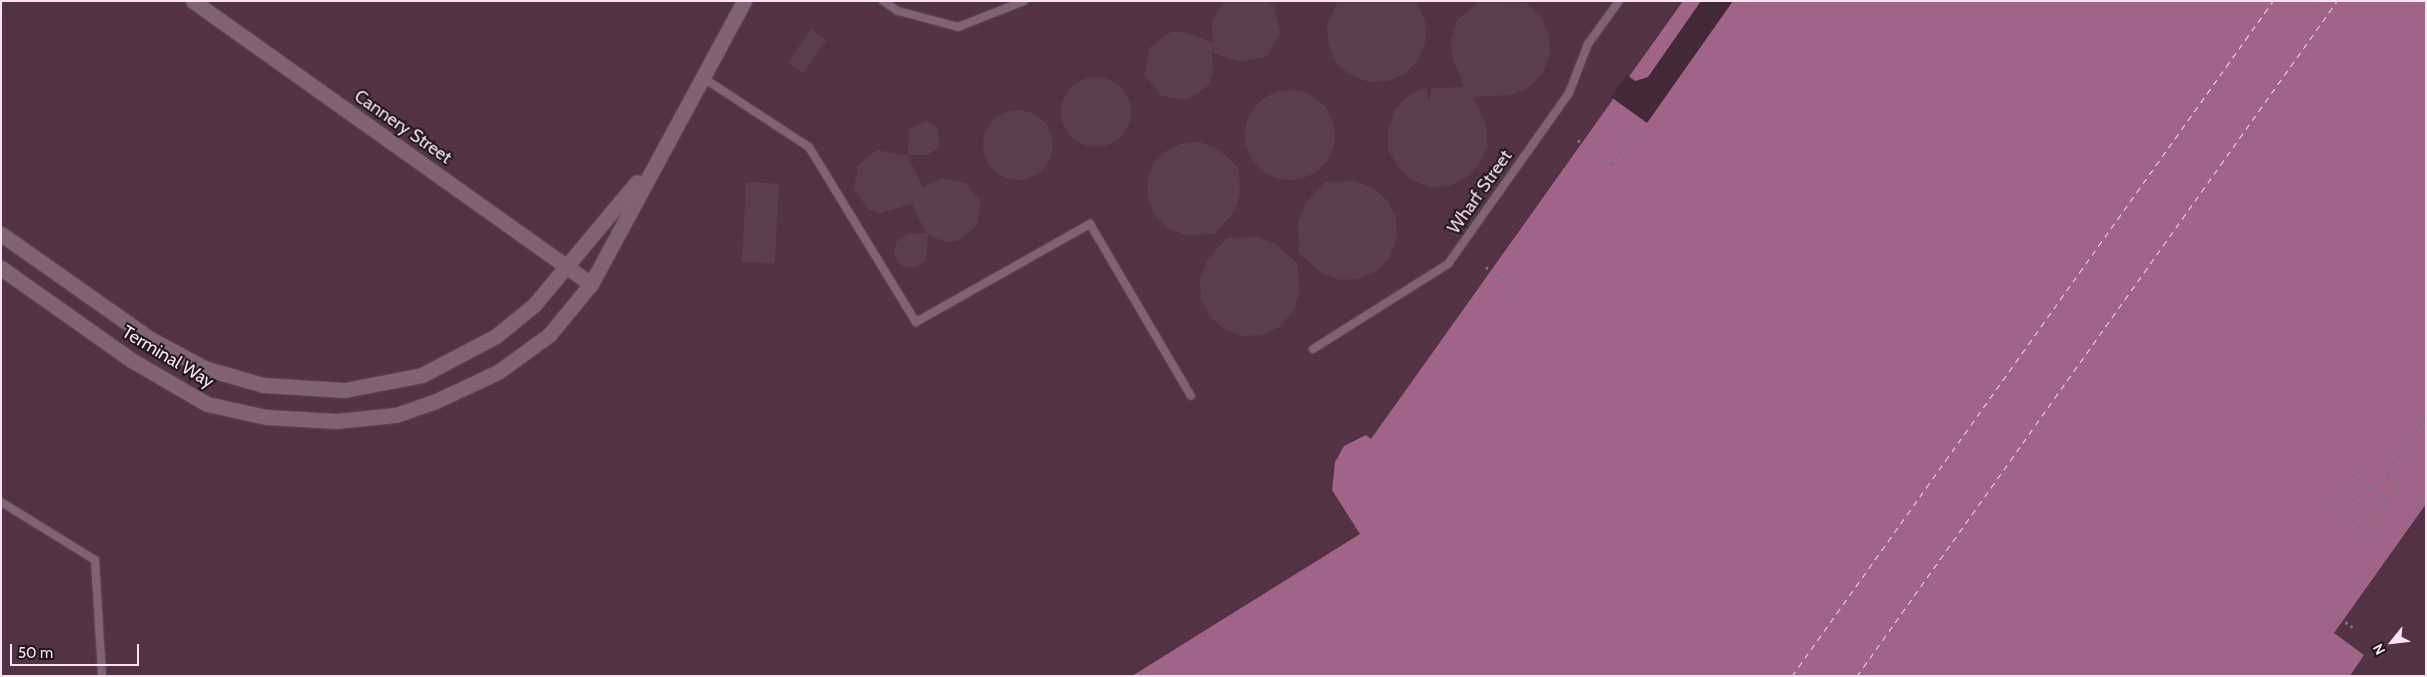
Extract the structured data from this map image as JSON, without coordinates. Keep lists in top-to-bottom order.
{
  "streets": {
    "main road": ["Cannery Street", "Terminal Way"],
    "lane": ["Wharf Street"]
  },
  "crossings": [
    ["Cannery Street", "Terminal Way"]
  ],
  "scale_bar": "50 m",
  "north": "bottom left"
}
